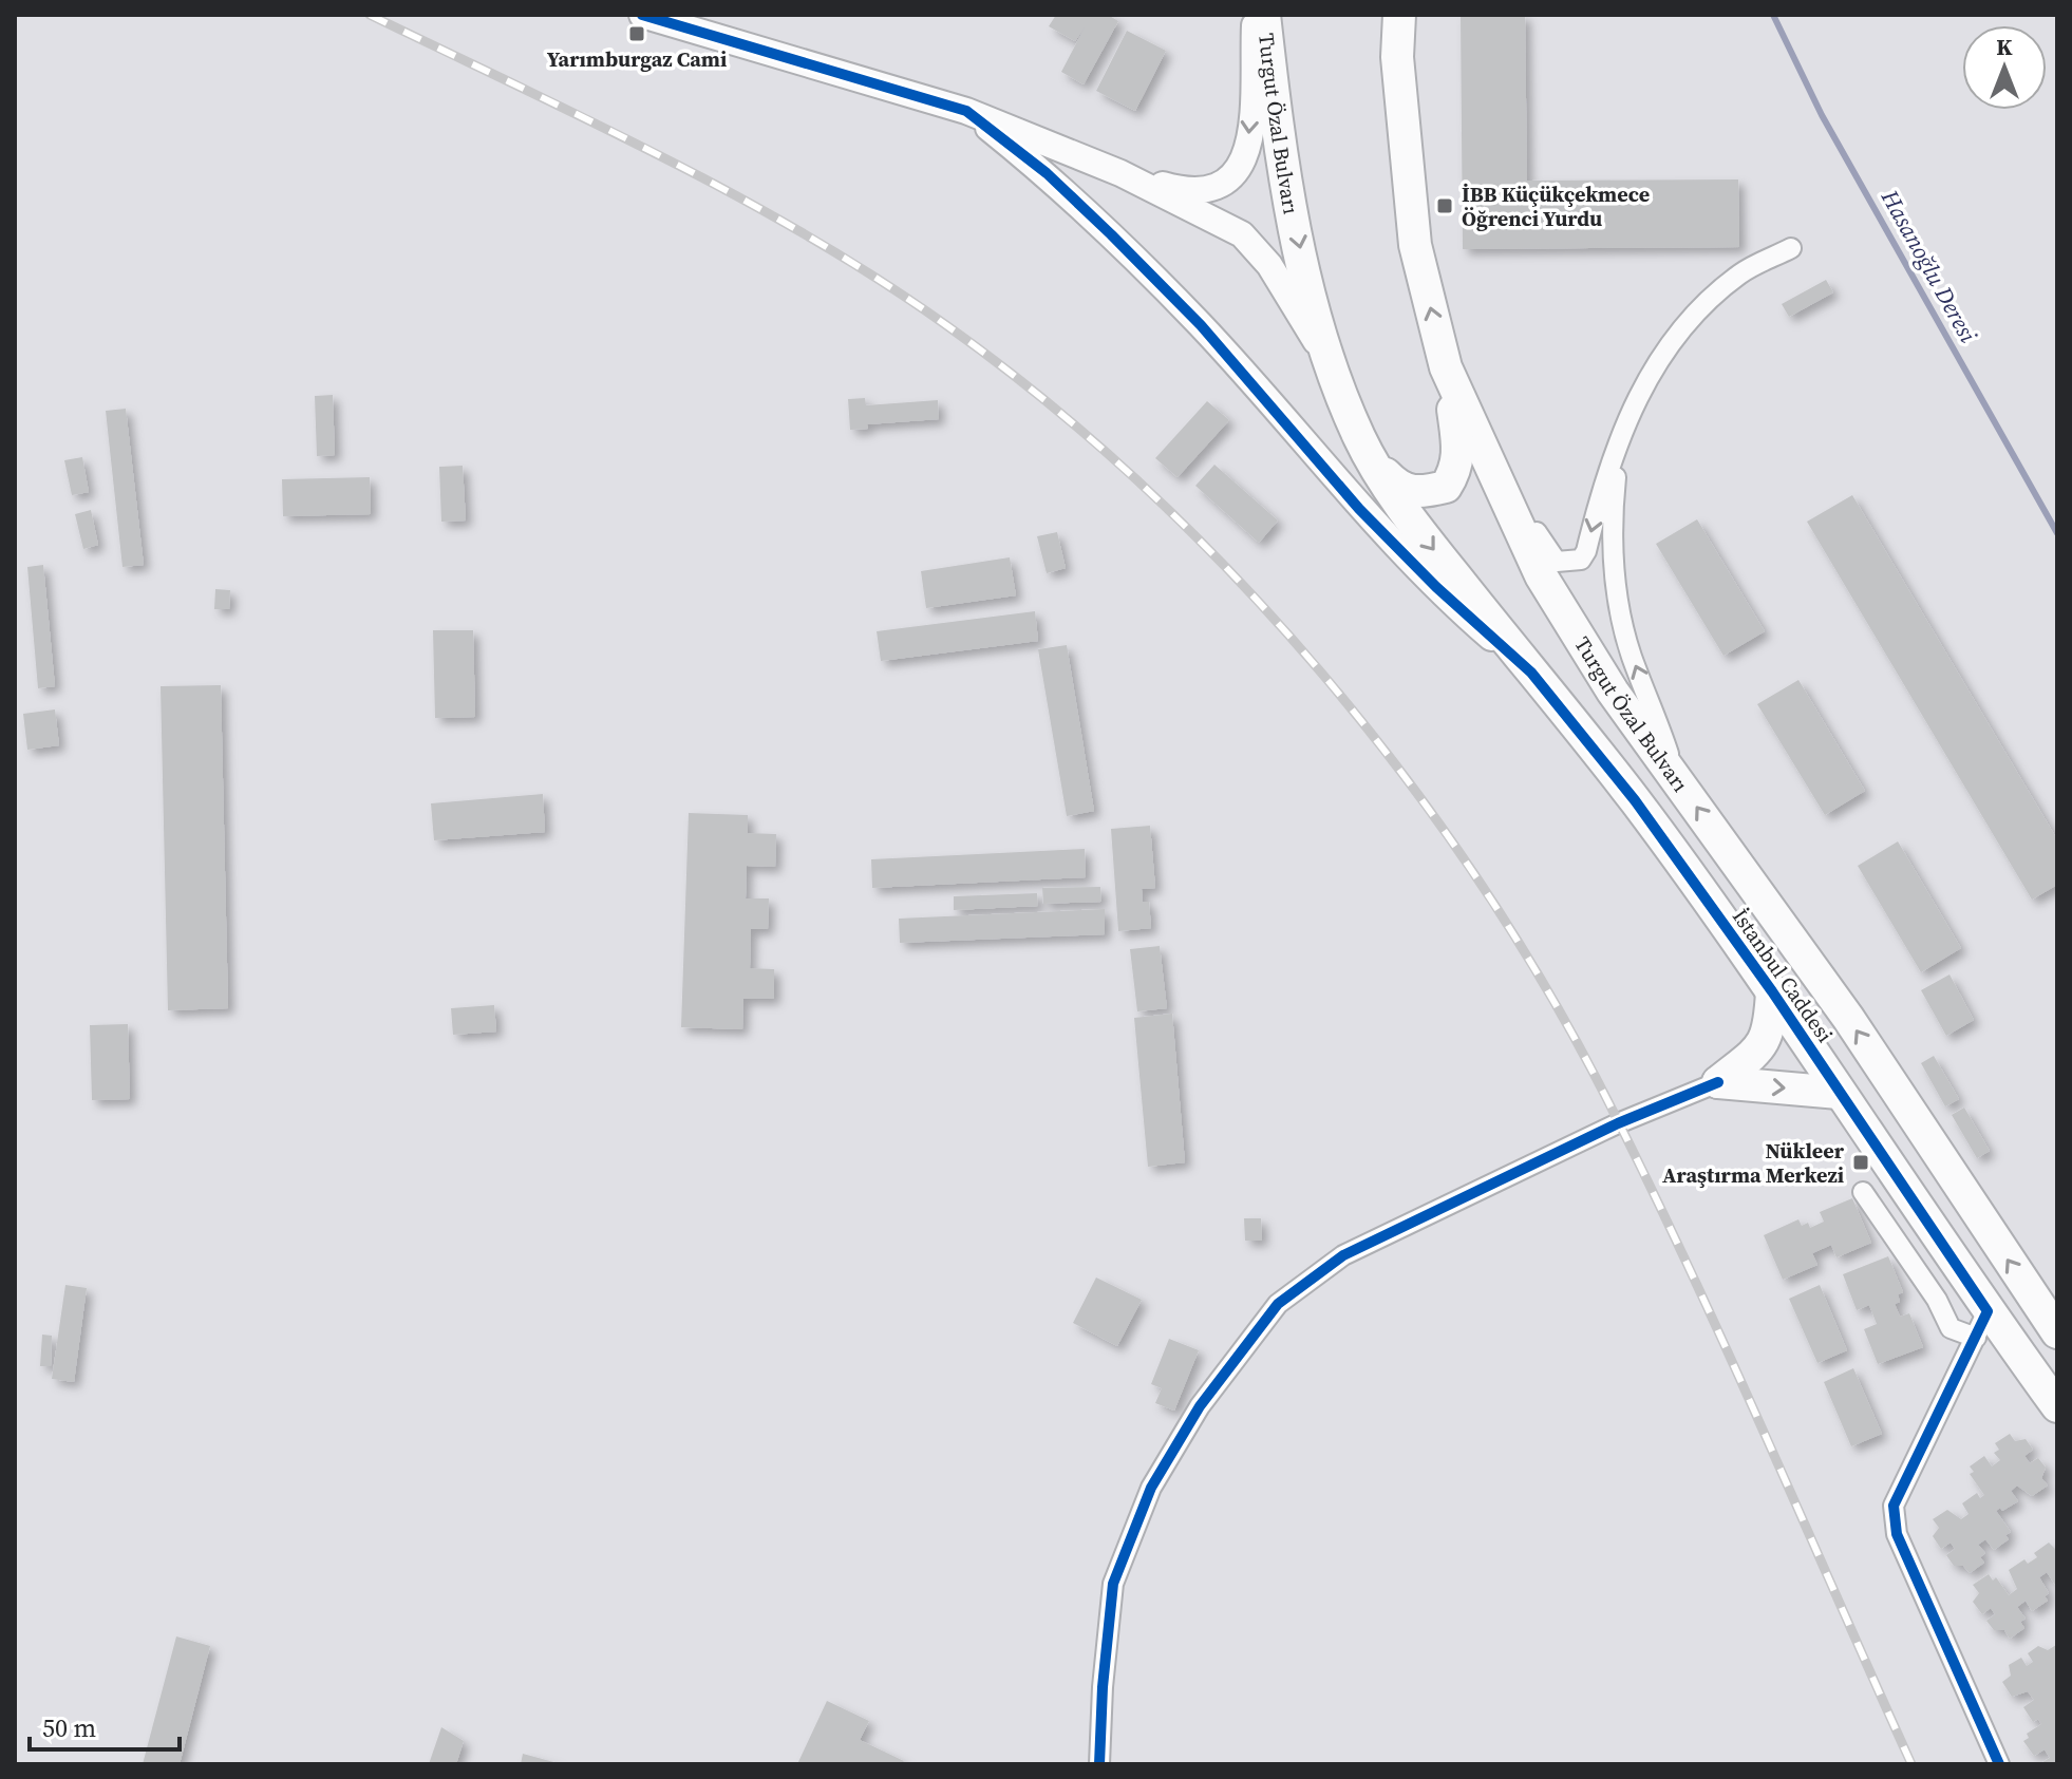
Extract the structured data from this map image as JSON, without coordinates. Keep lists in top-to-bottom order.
{
  "streets": {
    "main road": ["Turgut Özal Bulvarı", "İstanbul Caddesi"]
  },
  "crossings": [
    ["Turgut Özal Bulvarı", "İstanbul Caddesi"]
  ],
  "water": ["Hasanoğlu Deresi"],
  "places": {
    "transit": ["Yarımburgaz Cami", "İBB Küçükçekmece Öğrenci Yurdu", "Nükleer Araştırma Merkezi"]
  },
  "scale_bar": "50 m",
  "north": "top"
}
